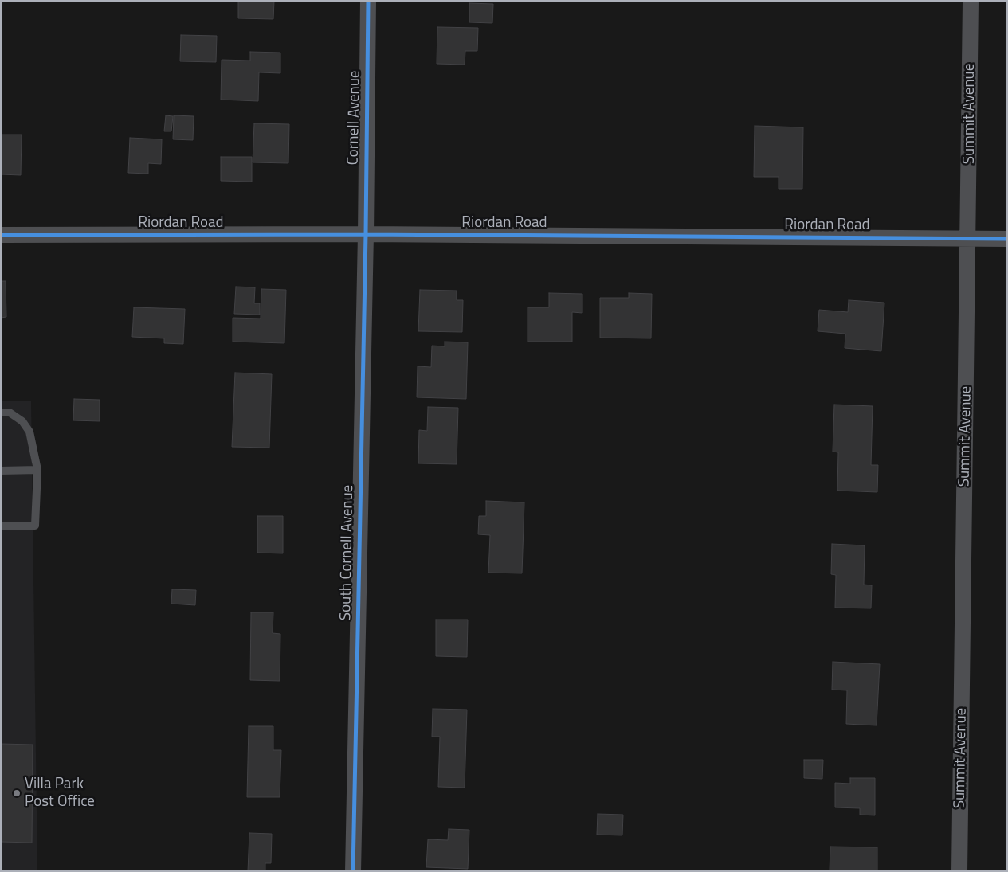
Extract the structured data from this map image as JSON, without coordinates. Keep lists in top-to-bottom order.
{
  "streets": {
    "street": [
      "Summit Avenue",
      "Cornell Avenue",
      "Riordan Road",
      "South Cornell Avenue"
    ]
  },
  "crossings": [
    ["Summit Avenue", "Riordan Road"],
    ["Cornell Avenue", "Riordan Road"],
    ["Cornell Avenue", "South Cornell Avenue"],
    ["Riordan Road", "South Cornell Avenue"]
  ],
  "places": ["Villa Park Post Office"]
}
